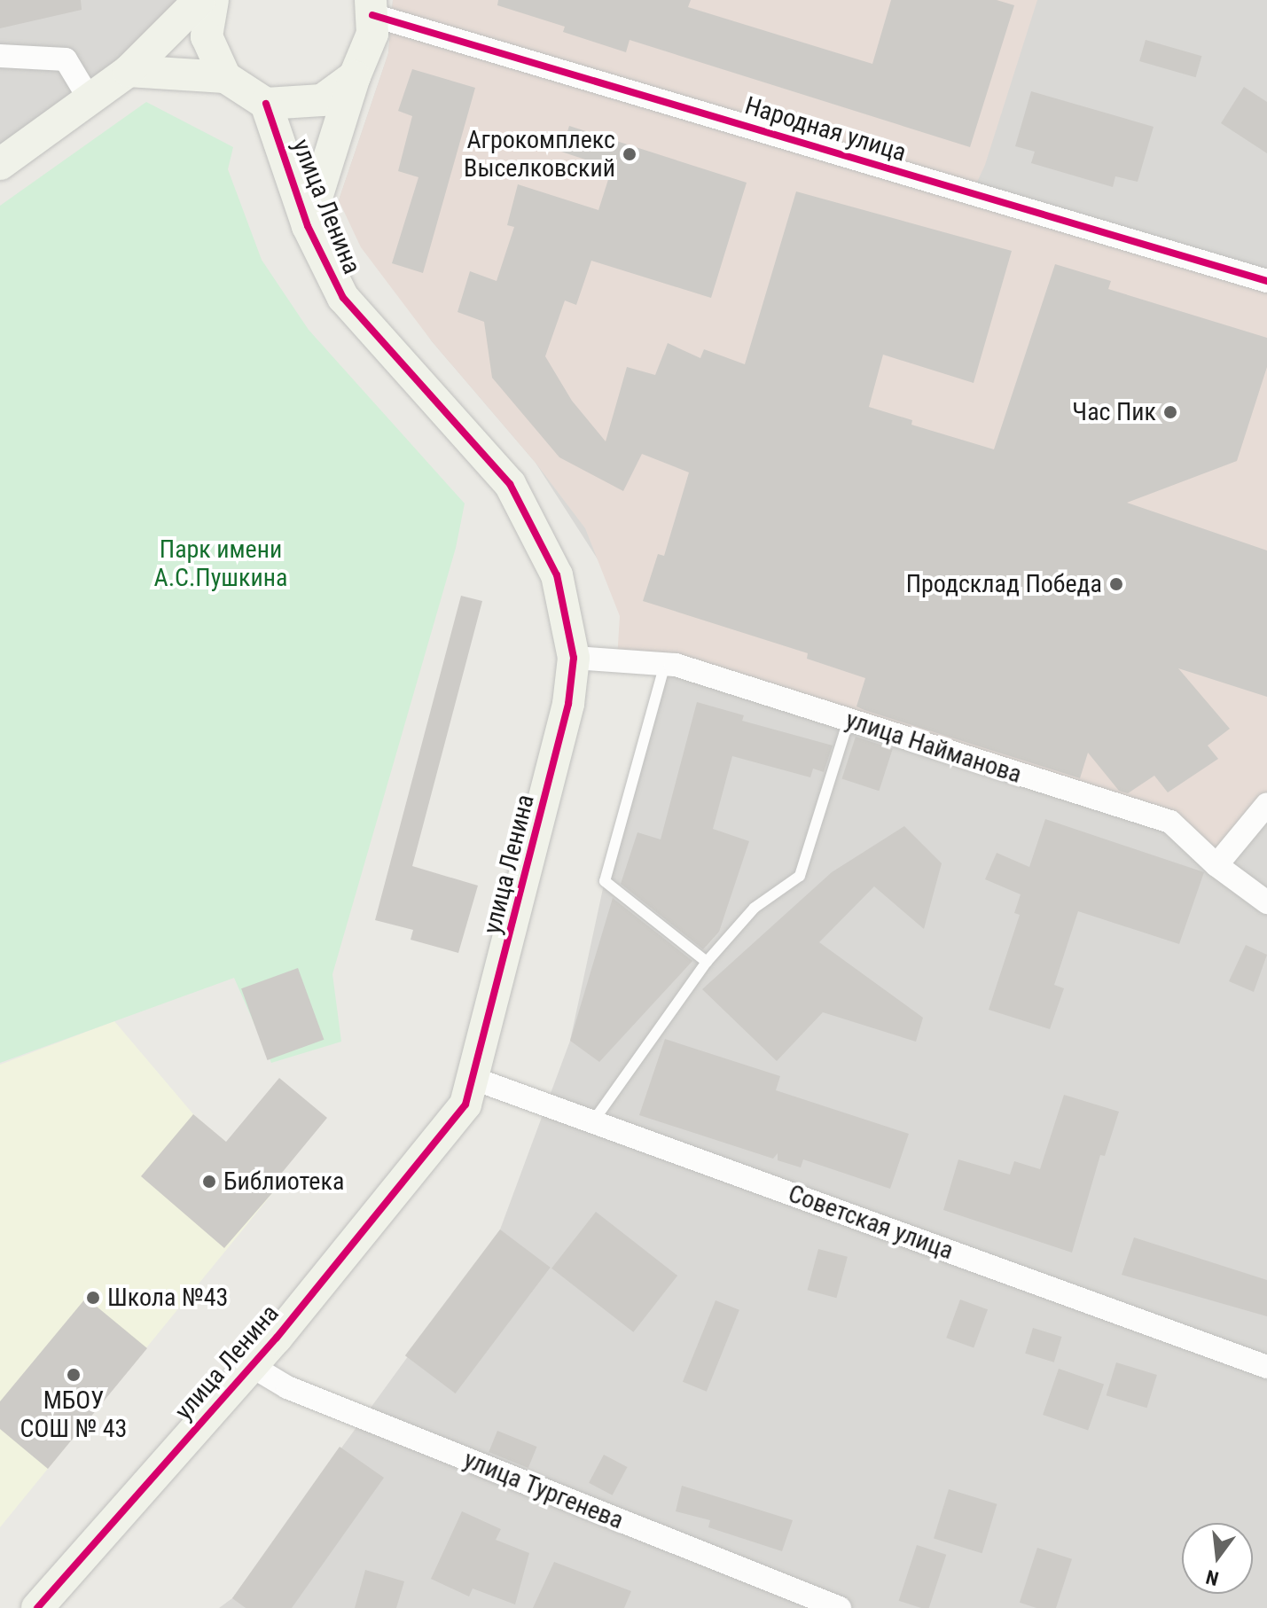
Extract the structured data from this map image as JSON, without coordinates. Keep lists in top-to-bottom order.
{
  "streets": {
    "street": [
      "Народная улица",
      "улица Ленина",
      "улица Найманова",
      "Советская улица",
      "улица Тургенева"
    ]
  },
  "crossings": [
    ["Народная улица", "улица Ленина"],
    ["улица Ленина", "улица Найманова"],
    ["улица Ленина", "Советская улица"],
    ["улица Ленина", "улица Тургенева"]
  ],
  "parks": ["Парк имени А.С.Пушкина"],
  "places": [
    "Агрокомплекс Выселковский",
    "Час Пик",
    "Продсклад Победа",
    "Библиотека",
    "Школа №43",
    "МБОУ СОШ № 43"
  ],
  "north": "bottom"
}
